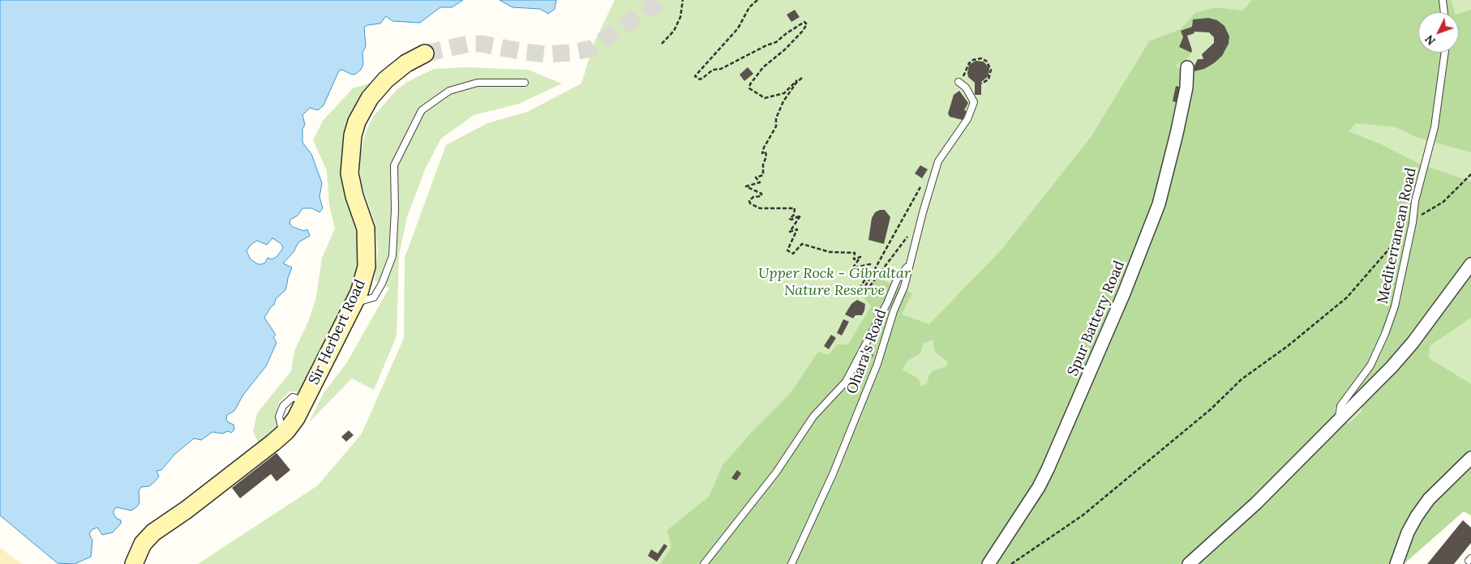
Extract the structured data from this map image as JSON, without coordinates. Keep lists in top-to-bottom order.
{
  "streets": {
    "main road": ["Sir Herbert Road"],
    "street": ["Spur Battery Road"],
    "lane": ["Mediterranean Road", "Ohara's Road"]
  },
  "parks": ["Upper Rock - Gibraltar Nature Reserve"],
  "north": "bottom left"
}
